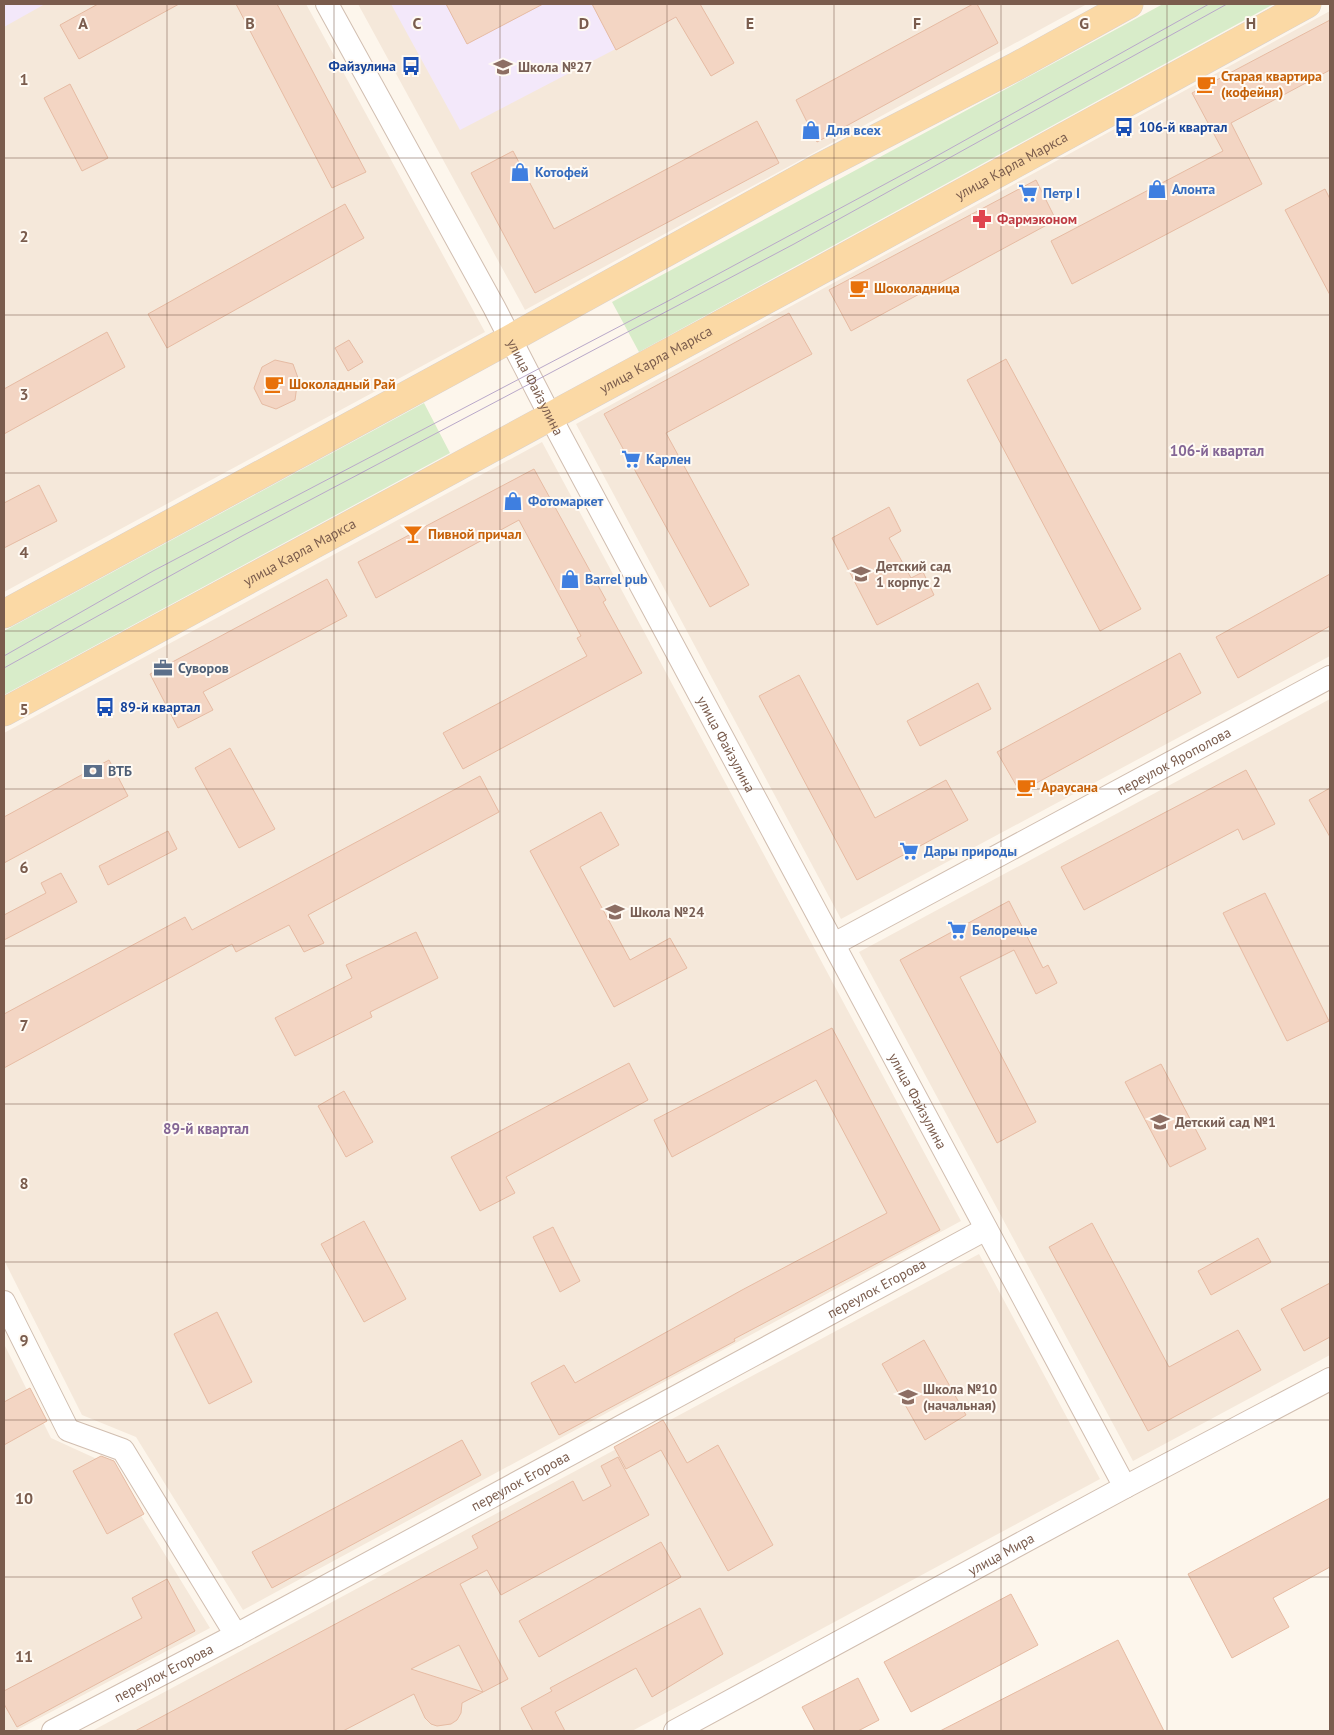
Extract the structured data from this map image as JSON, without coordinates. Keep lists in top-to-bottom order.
{
  "streets": {
    "main road": ["улица Карла Маркса"],
    "street": [
      "улица Файзулина",
      "переулок Ярополова",
      "переулок Егорова",
      "улица Мира"
    ]
  },
  "crossings": [
    ["улица Карла Маркса", "улица Файзулина"],
    ["улица Файзулина", "переулок Ярополова"],
    ["улица Файзулина", "переулок Егорова"],
    ["улица Файзулина", "улица Мира"]
  ],
  "districts": ["106-й квартал", "89-й квартал"],
  "places": {
    "bus stop": ["Файзулина", "106-й квартал", "89-й квартал"],
    "school or university": [
      "Школа №27",
      "Детский сад 1 корпус 2",
      "Школа №24",
      "Детский сад №1",
      "Школа №10 (начальная)"
    ],
    "cafe": [
      "Старая квартира (кофейня)",
      "Шоколадница",
      "Шоколадный Рай",
      "Араусана"
    ],
    "shop": [
      "Для всех",
      "Котофей",
      "Алонта",
      "Фотомаркет",
      "Barrel pub"
    ],
    "supermarket": [
      "Петр I",
      "Карлен",
      "Дары природы",
      "Белоречье"
    ],
    "pharmacy": ["Фармэконом"],
    "bar": ["Пивной причал"],
    "office": ["Суворов"],
    "bank": ["ВТБ"]
  },
  "grid": {
    "columns": [
      "A",
      "B",
      "C",
      "D",
      "E",
      "F",
      "G",
      "H"
    ],
    "rows": [
      "1",
      "2",
      "3",
      "4",
      "5",
      "6",
      "7",
      "8",
      "9",
      "10",
      "11"
    ]
  }
}
